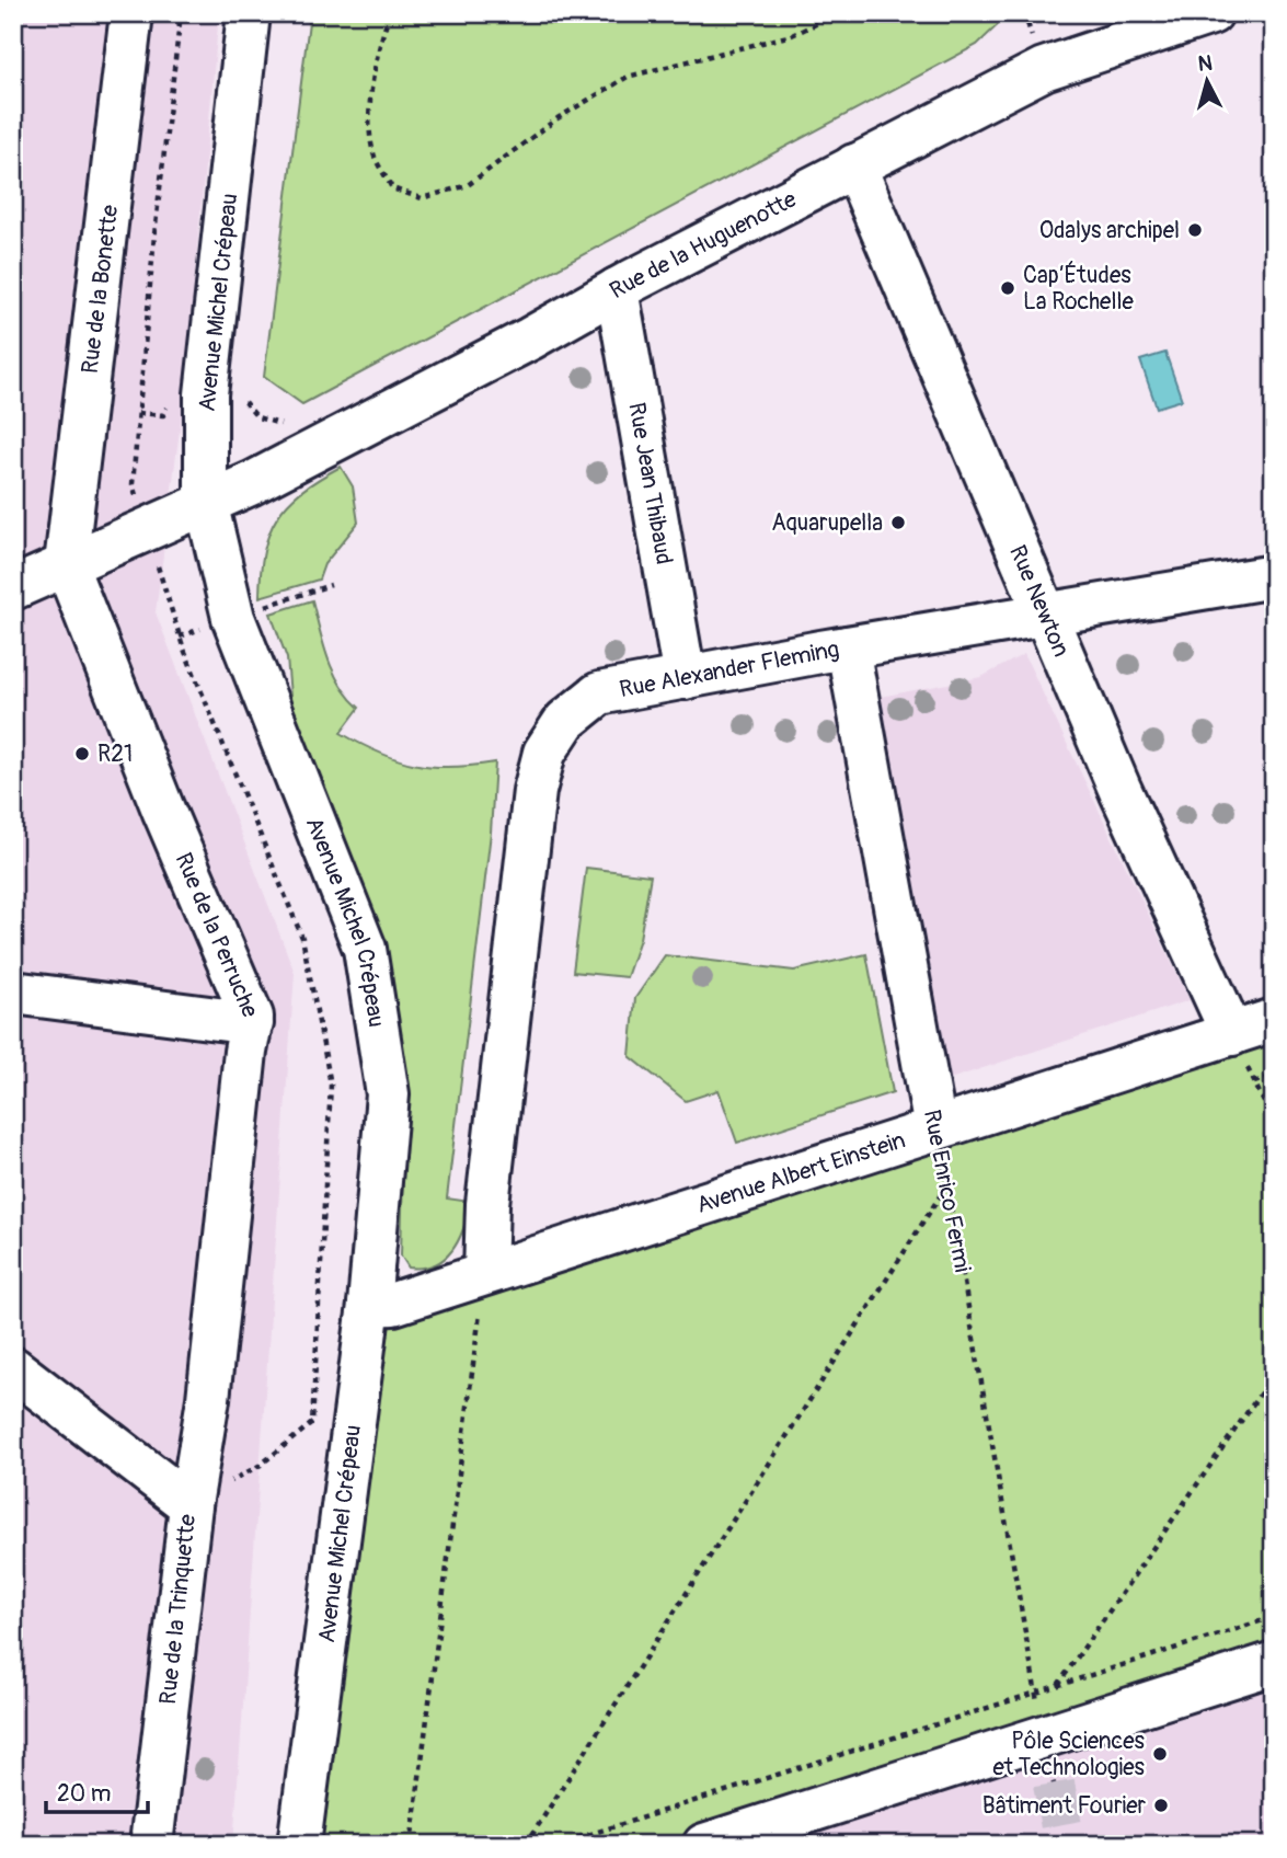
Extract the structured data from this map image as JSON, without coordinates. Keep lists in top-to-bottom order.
{
  "streets": {
    "street": [
      "Rue de la Huguenotte",
      "Rue de la Bonette",
      "Avenue Michel Crépeau",
      "Rue Jean Thibaud",
      "Rue Newton",
      "Rue Alexander Fleming",
      "Rue de la Perruche",
      "Avenue Albert Einstein",
      "Rue Enrico Fermi",
      "Rue de la Trinquette"
    ]
  },
  "crossings": [
    ["Rue de la Huguenotte", "Avenue Michel Crépeau"],
    ["Rue de la Huguenotte", "Rue Jean Thibaud"],
    ["Rue de la Huguenotte", "Rue Newton"],
    ["Rue de la Bonette", "Rue de la Perruche"],
    ["Avenue Michel Crépeau", "Avenue Albert Einstein"],
    ["Rue Jean Thibaud", "Rue Alexander Fleming"],
    ["Rue Newton", "Rue Alexander Fleming"],
    ["Rue Newton", "Avenue Albert Einstein"],
    ["Rue Alexander Fleming", "Avenue Albert Einstein"],
    ["Rue Alexander Fleming", "Rue Enrico Fermi"],
    ["Rue de la Perruche", "Rue de la Trinquette"],
    ["Avenue Albert Einstein", "Rue Enrico Fermi"]
  ],
  "places": [
    "Odalys archipel",
    "Cap’Études La Rochelle",
    "Aquarupella",
    "R21",
    "Pôle Sciences et Technologies",
    "Bâtiment Fourier"
  ],
  "scale_bar": "20 m",
  "north": "top"
}
